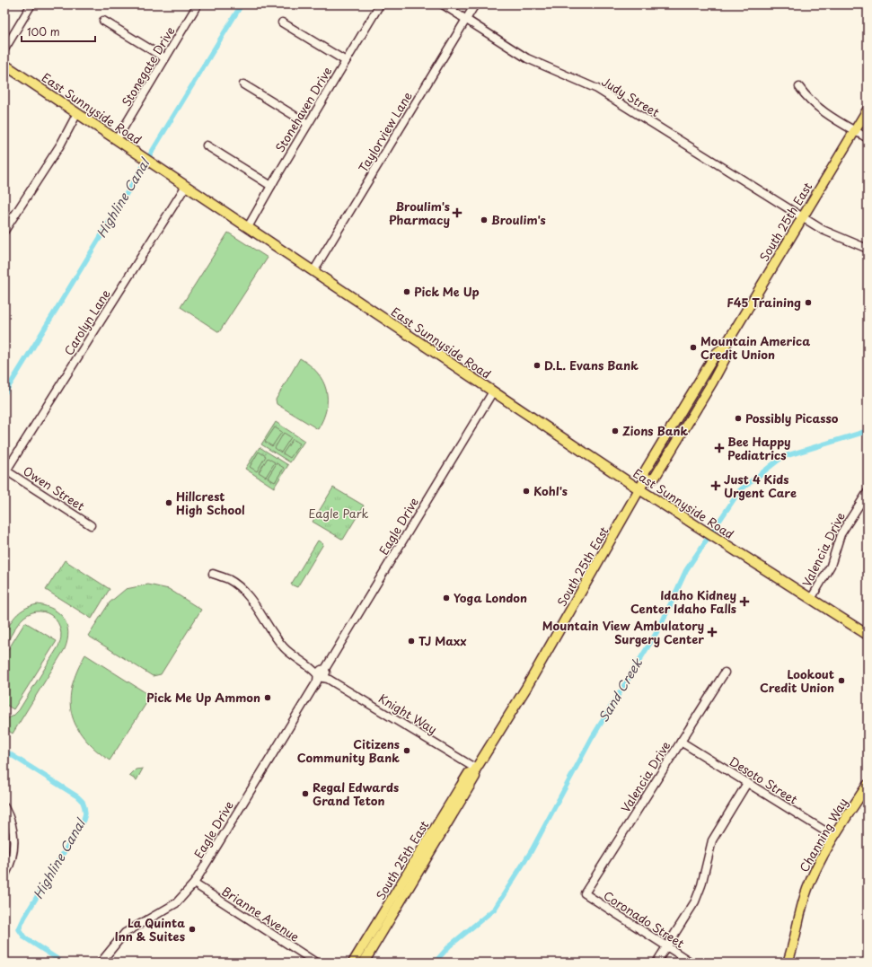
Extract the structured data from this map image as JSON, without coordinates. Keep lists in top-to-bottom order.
{
  "streets": {
    "main road": ["East Sunnyside Road", "South 25th East", "Channing Way"],
    "street": [
      "Stonegate Drive",
      "Judy Street",
      "Stonehaven Drive",
      "Taylorview Lane",
      "Carolyn Lane",
      "Owen Street",
      "Eagle Drive",
      "Valencia Drive",
      "Knight Way",
      "Desoto Street",
      "Brianne Avenue",
      "Coronado Street"
    ]
  },
  "crossings": [
    ["Stonegate Drive", "East Sunnyside Road"],
    ["Judy Street", "Taylorview Lane"],
    ["Judy Street", "South 25th East"],
    ["East Sunnyside Road", "Stonehaven Drive"],
    ["East Sunnyside Road", "Taylorview Lane"],
    ["East Sunnyside Road", "South 25th East"],
    ["East Sunnyside Road", "Carolyn Lane"],
    ["East Sunnyside Road", "Eagle Drive"],
    ["East Sunnyside Road", "Valencia Drive"],
    ["South 25th East", "Knight Way"],
    ["Carolyn Lane", "Owen Street"],
    ["Eagle Drive", "Knight Way"],
    ["Eagle Drive", "Brianne Avenue"],
    ["Valencia Drive", "Desoto Street"],
    ["Valencia Drive", "Coronado Street"],
    ["Desoto Street", "Channing Way"]
  ],
  "water": ["Highline Canal", "Sand Creek"],
  "parks": ["Eagle Park"],
  "places": {
    "health": [
      "Broulim's Pharmacy",
      "Bee Happy Pediatrics",
      "Just 4 Kids Urgent Care",
      "Idaho Kidney Center Idaho Falls",
      "Mountain View Ambulatory Surgery Center"
    ],
    "other": [
      "Broulim's",
      "Pick Me Up",
      "F45 Training",
      "Mountain America Credit Union",
      "D.L. Evans Bank",
      "Possibly Picasso",
      "Zions Bank",
      "Kohl's",
      "Hillcrest High School",
      "Yoga London",
      "TJ Maxx",
      "Lookout Credit Union",
      "Pick Me Up Ammon",
      "Citizens Community Bank",
      "Regal Edwards Grand Teton",
      "La Quinta Inn & Suites"
    ]
  },
  "scale_bar": "100 m"
}
